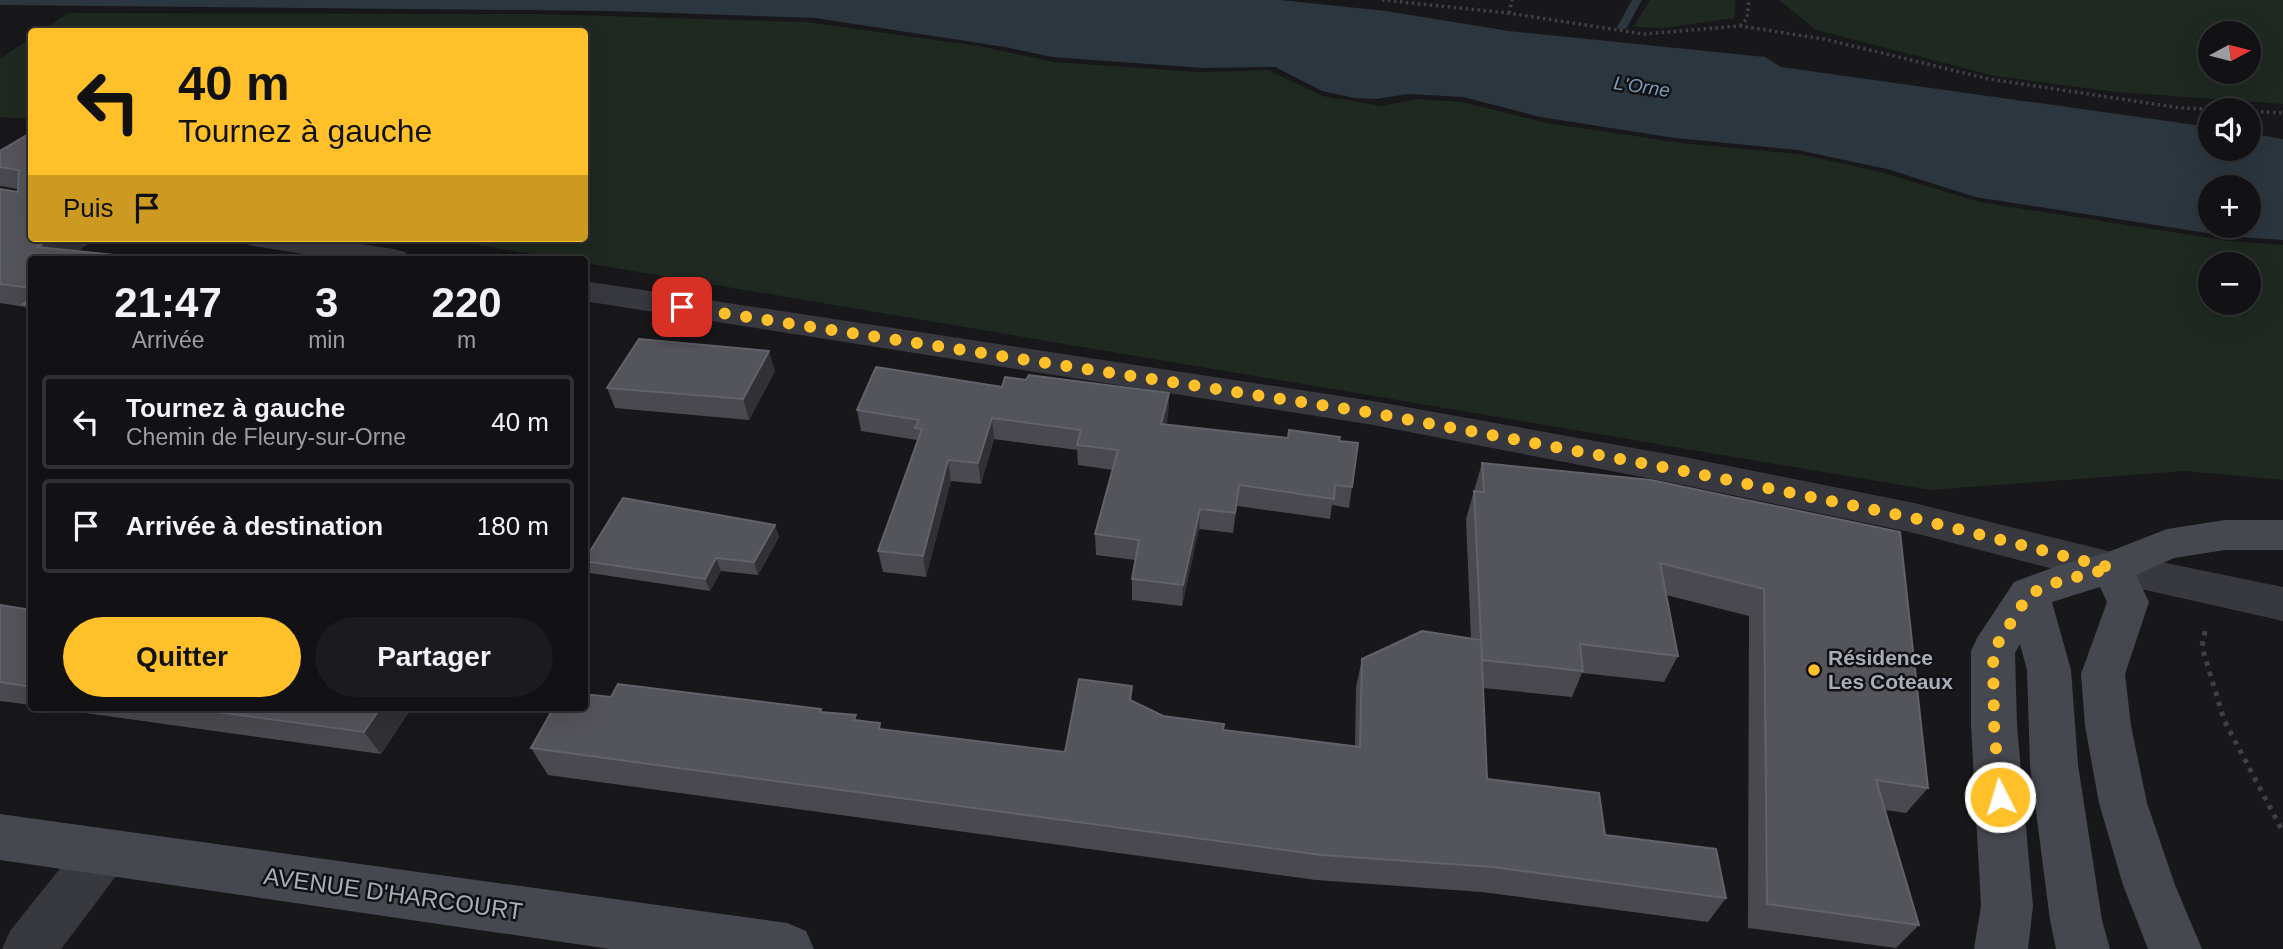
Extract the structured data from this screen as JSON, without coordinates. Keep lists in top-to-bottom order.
{
  "streets": {
    "main road": ["AVENUE D'HARCOURT"]
  },
  "water": ["L'Orne"],
  "places": ["Résidence Les Coteaux"],
  "north": "right",
  "page": {
    "map_buttons": ["+", "−"],
    "turn": ["40 m", "Tournez à gauche"],
    "then": "Puis",
    "eta": [
      "21:47",
      "Arrivée",
      "3",
      "min",
      "220",
      "m"
    ],
    "list": [
      {
        "name": "Tournez à gauche",
        "note": "Chemin de Fleury-sur-Orne",
        "value": "40 m"
      },
      {
        "name": "Arrivée à destination",
        "value": "180 m"
      }
    ],
    "buttons": ["Quitter", "Partager"]
  }
}
